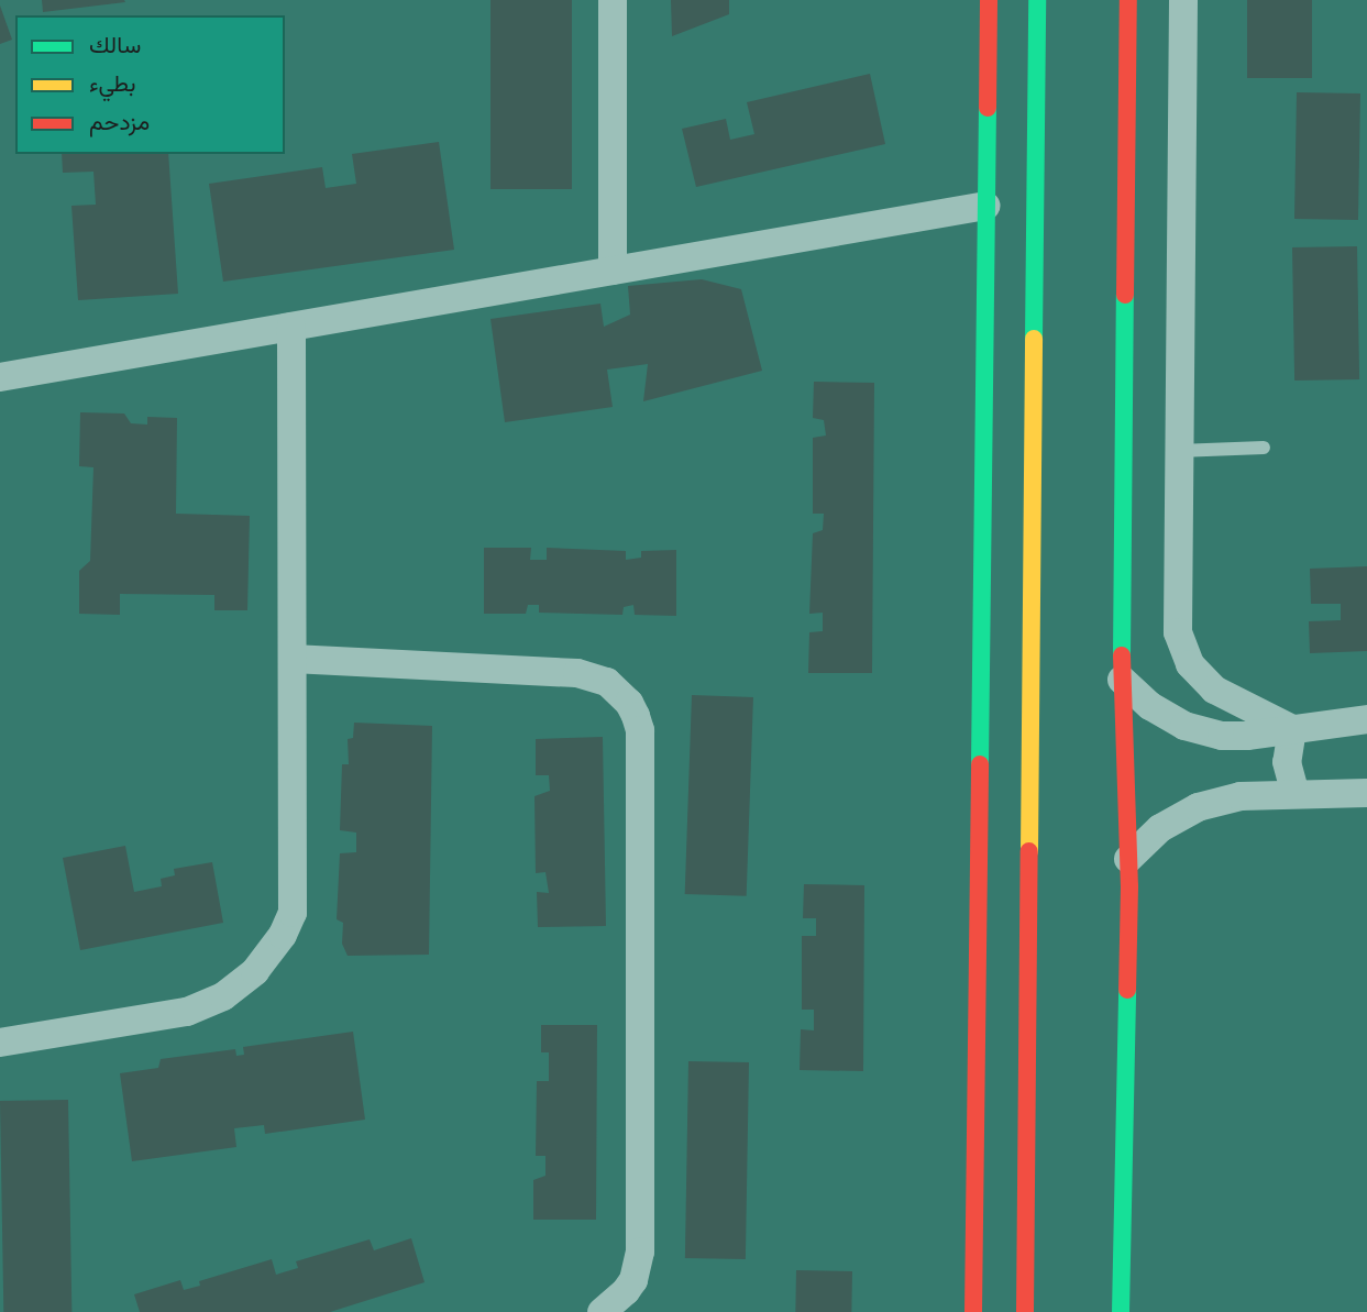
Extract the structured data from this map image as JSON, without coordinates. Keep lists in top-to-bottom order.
{
  "legend": ["سالك", "بطيء", "مزدحم"]
}
